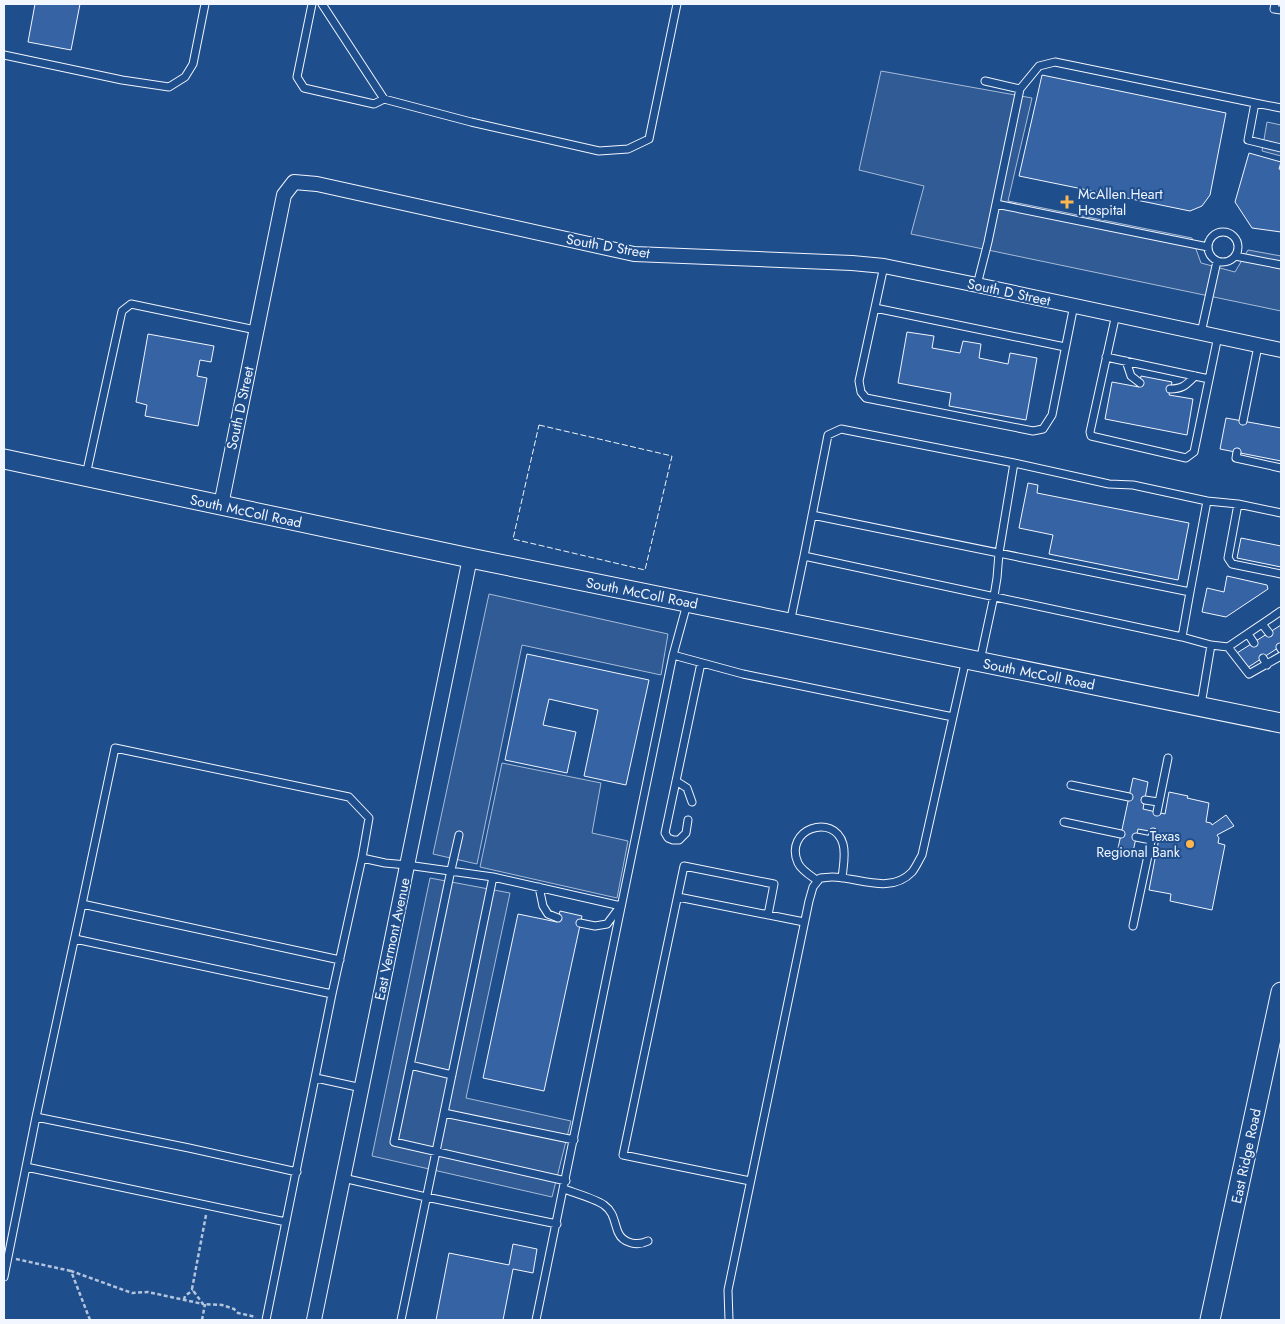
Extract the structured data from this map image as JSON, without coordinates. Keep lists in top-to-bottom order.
{
  "streets": {
    "street": [
      "South D Street",
      "South McColl Road",
      "East Vermont Avenue",
      "East Ridge Road"
    ]
  },
  "crossings": [
    ["South D Street", "South McColl Road"],
    ["South McColl Road", "East Vermont Avenue"]
  ],
  "places": {
    "health": ["McAllen Heart Hospital"],
    "other": ["Texas Regional Bank"]
  }
}
